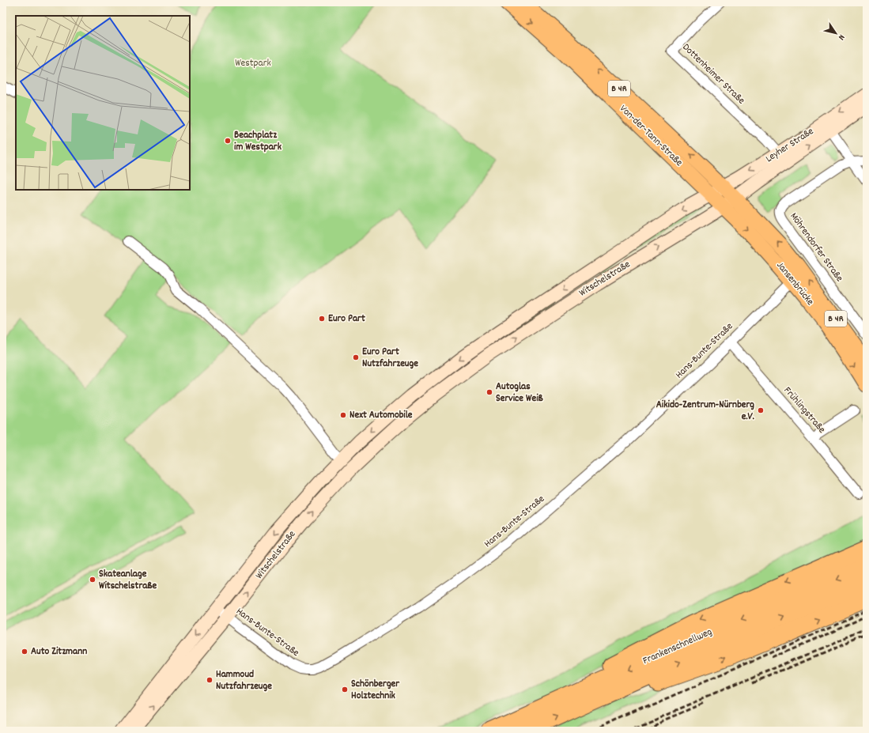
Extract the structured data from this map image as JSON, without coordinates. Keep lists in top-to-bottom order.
{
  "streets": {
    "highway": ["Frankenschnellweg"],
    "main road": ["B 4R", "Von-der-Tann-Straße", "Jansenbrücke"],
    "street": [
      "Dottenheimer Straße",
      "Leyher Straße",
      "Möhrendorfer Straße",
      "Witschelstraße",
      "Hans-Bunte-Straße",
      "Frühlingstraße"
    ]
  },
  "crossings": [
    ["Dottenheimer Straße", "Leyher Straße"],
    ["Von-der-Tann-Straße", "Leyher Straße"],
    ["Von-der-Tann-Straße", "Witschelstraße"],
    ["Von-der-Tann-Straße", "Jansenbrücke"],
    ["Leyher Straße", "Witschelstraße"],
    ["Leyher Straße", "Jansenbrücke"],
    ["Witschelstraße", "Jansenbrücke"],
    ["Witschelstraße", "Hans-Bunte-Straße"],
    ["Jansenbrücke", "Hans-Bunte-Straße"],
    ["Hans-Bunte-Straße", "Frühlingstraße"]
  ],
  "parks": ["Westpark"],
  "places": [
    "Beachplatz im Westpark",
    "Euro Part",
    "Euro Part Nutzfahrzeuge",
    "Autoglas Service Weiß",
    "Aikido-Zentrum-Nürnberg e.V.",
    "Next Automobile",
    "Skateanlage Witschelstraße",
    "Auto Zitzmann",
    "Hammoud Nutzfahrzeuge",
    "Schönberger Holztechnik"
  ],
  "north": "bottom right"
}
